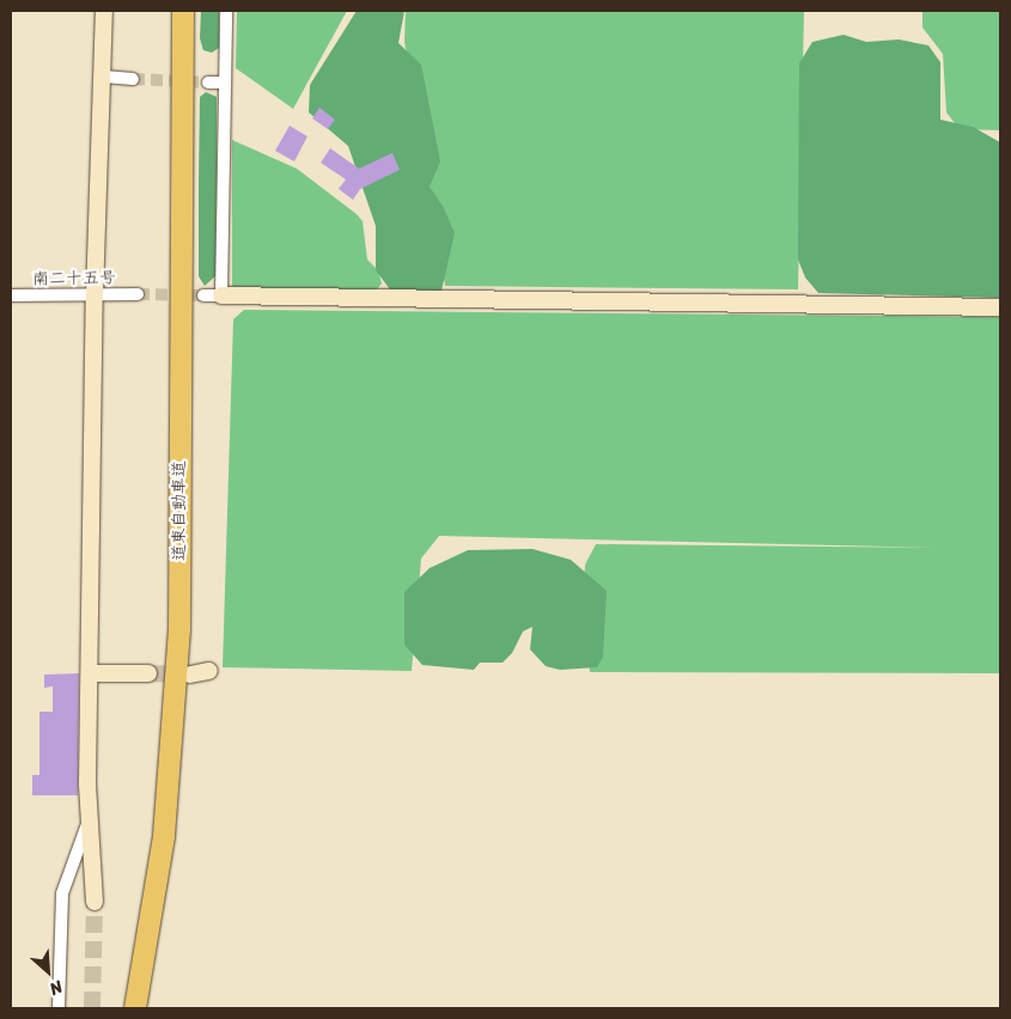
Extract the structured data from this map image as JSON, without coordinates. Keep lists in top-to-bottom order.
{
  "streets": {
    "highway": ["道東自動車道"],
    "street": ["南二十五号"]
  },
  "north": "bottom right"
}
